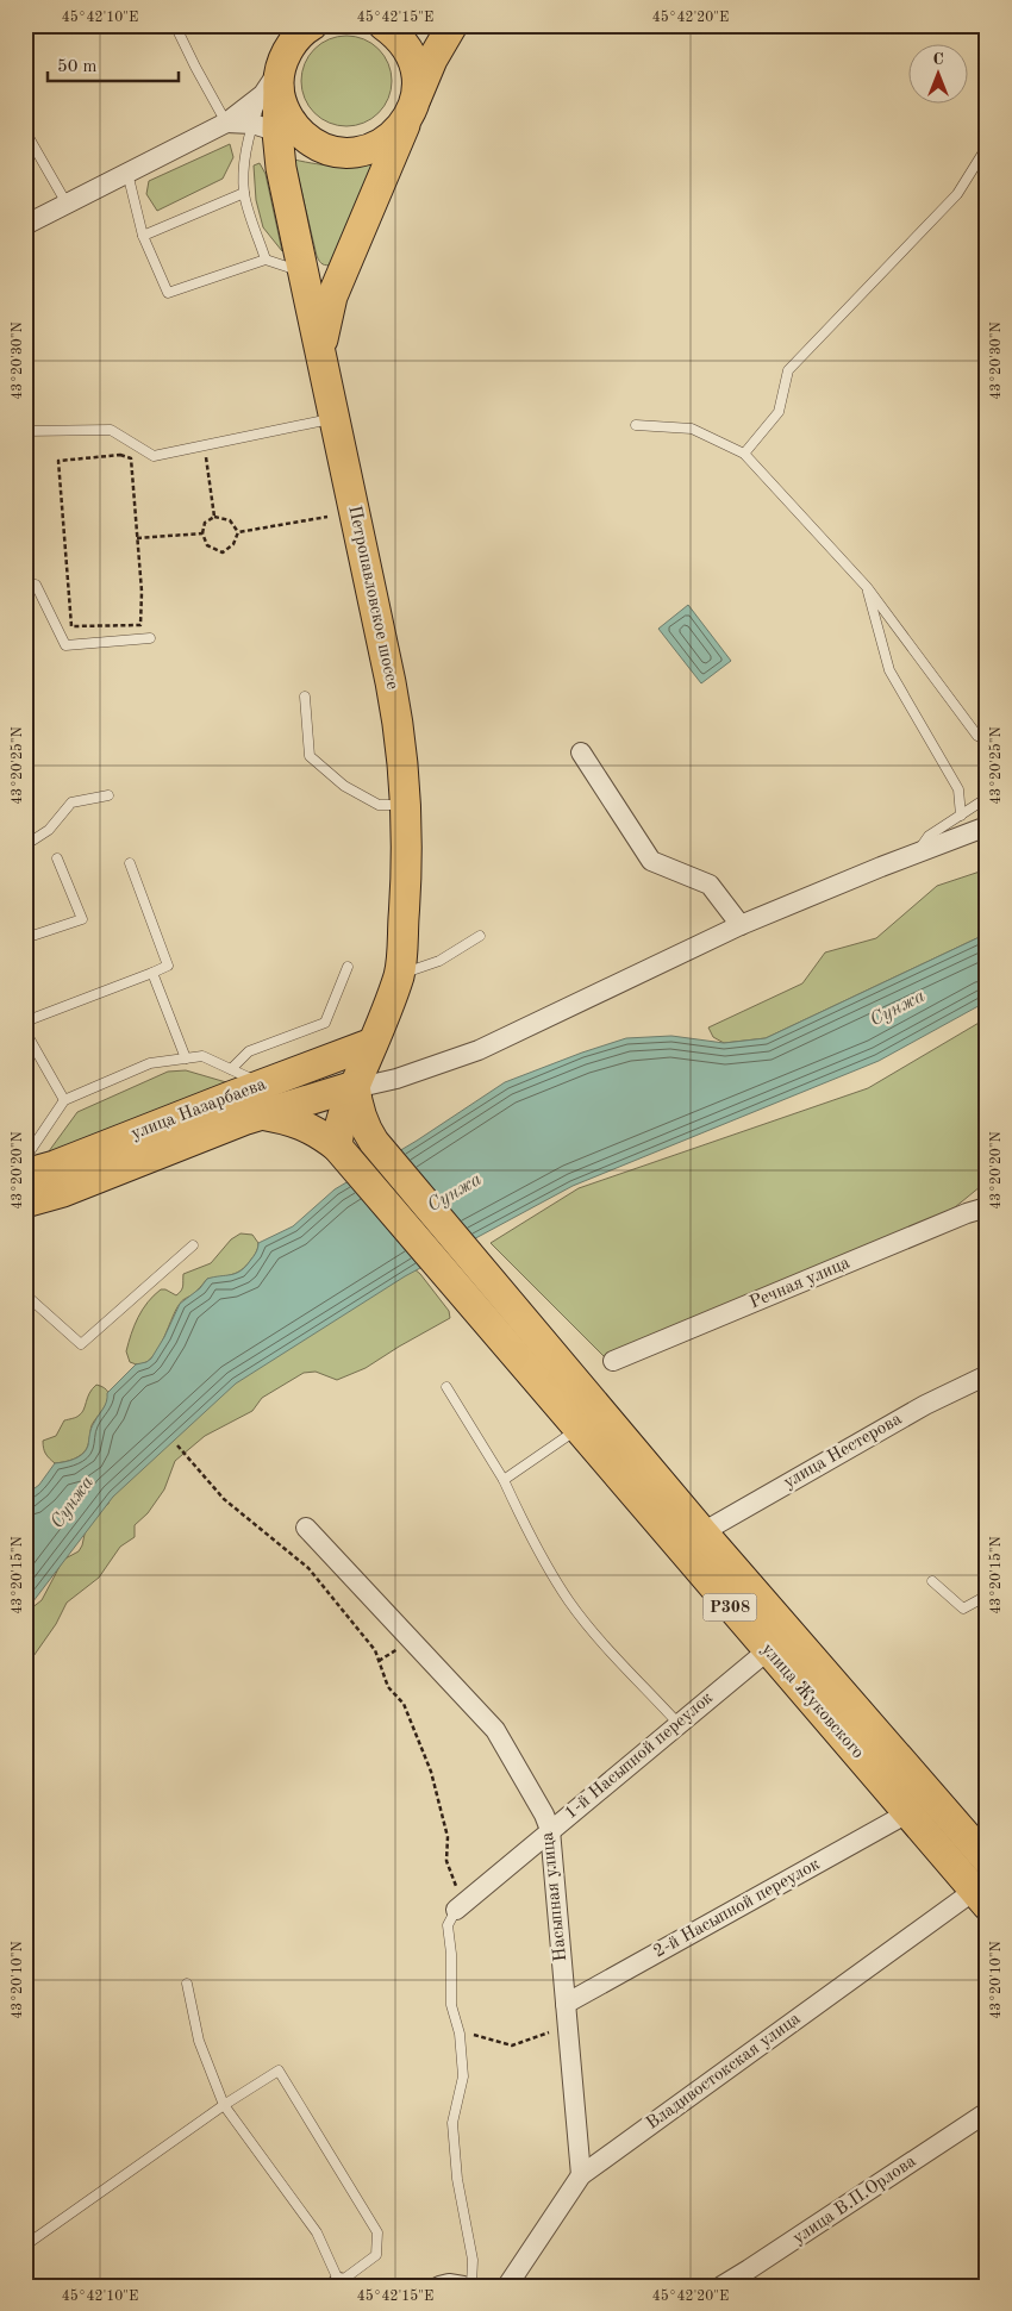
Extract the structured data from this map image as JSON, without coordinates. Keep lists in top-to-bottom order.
{
  "streets": {
    "main road": [
      "Петропавловское шоссе",
      "улица Назарбаева",
      "P308",
      "улица Жуковского"
    ],
    "street": [
      "Речная улица",
      "улица Нестерова",
      "1-й Насыпной переулок",
      "Насыпная улица",
      "2-й Насыпной переулок",
      "Владивостокская улица",
      "улица В.П.Орлова"
    ]
  },
  "crossings": [
    ["Петропавловское шоссе", "улица Назарбаева"],
    ["улица Нестерова", "P308"],
    ["P308", "улица Жуковского"],
    ["улица Жуковского", "1-й Насыпной переулок"],
    ["улица Жуковского", "2-й Насыпной переулок"],
    ["улица Жуковского", "Владивостокская улица"],
    ["1-й Насыпной переулок", "Насыпная улица"],
    ["Насыпная улица", "2-й Насыпной переулок"],
    ["Насыпная улица", "Владивостокская улица"]
  ],
  "water": ["Сунжа"],
  "scale_bar": "50 m",
  "north": "top",
  "coordinates": [
    "45°42'10\"E",
    "45°42'15\"E",
    "45°42'20\"E",
    "43°20'30\"N",
    "43°20'25\"N",
    "43°20'20\"N",
    "43°20'15\"N",
    "43°20'10\"N"
  ]
}
